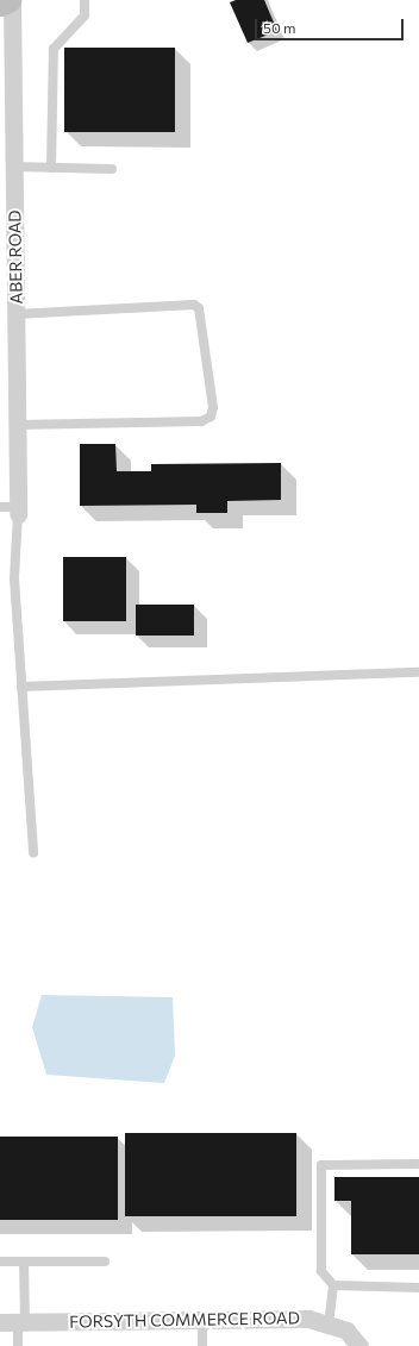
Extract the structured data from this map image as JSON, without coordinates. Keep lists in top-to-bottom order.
{
  "streets": {
    "street": ["ABER ROAD", "FORSYTH COMMERCE ROAD"]
  },
  "scale_bar": "50 m"
}
